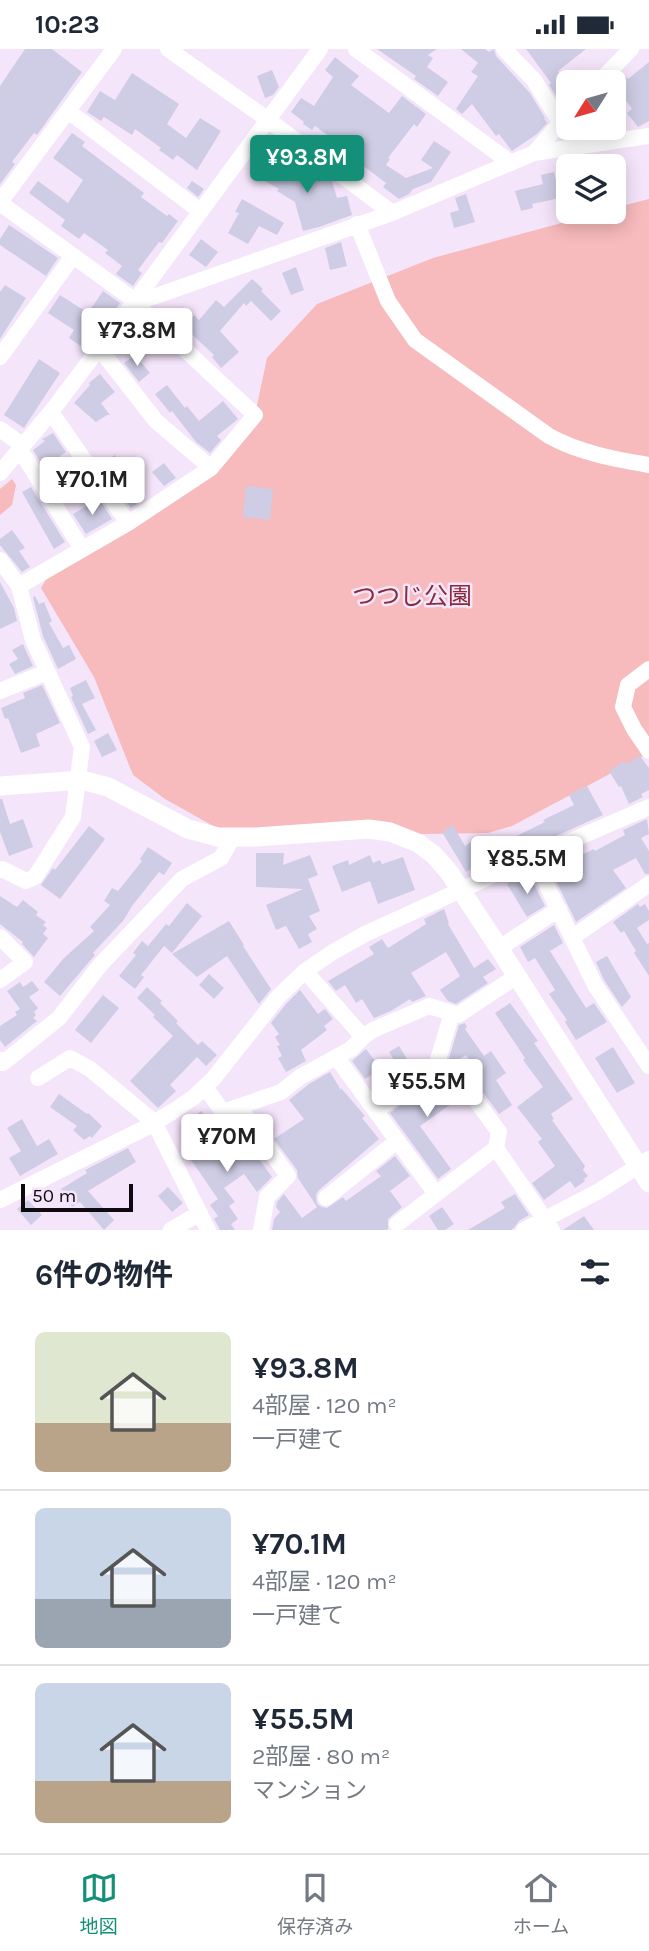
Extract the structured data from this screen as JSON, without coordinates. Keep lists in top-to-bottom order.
{
  "parks": ["つつじ公園"],
  "scale_bar": "50 m",
  "north": "bottom left",
  "page": {
    "status": "10:23",
    "price": [
      "¥93.8M",
      "¥73.8M",
      "¥70.1M",
      "¥85.5M",
      "¥55.5M",
      "¥70M"
    ],
    "scale": "50 m",
    "heading": "6件の物件",
    "list": [
      {
        "name": "¥93.8M",
        "note": "4部屋 · 120 m² · 一戸建て"
      },
      {
        "name": "¥70.1M",
        "note": "4部屋 · 120 m² · 一戸建て"
      },
      {
        "name": "¥55.5M",
        "note": "2部屋 · 80 m² · マンション"
      }
    ],
    "tabs": ["地図", "保存済み", "ホーム"]
  }
}
